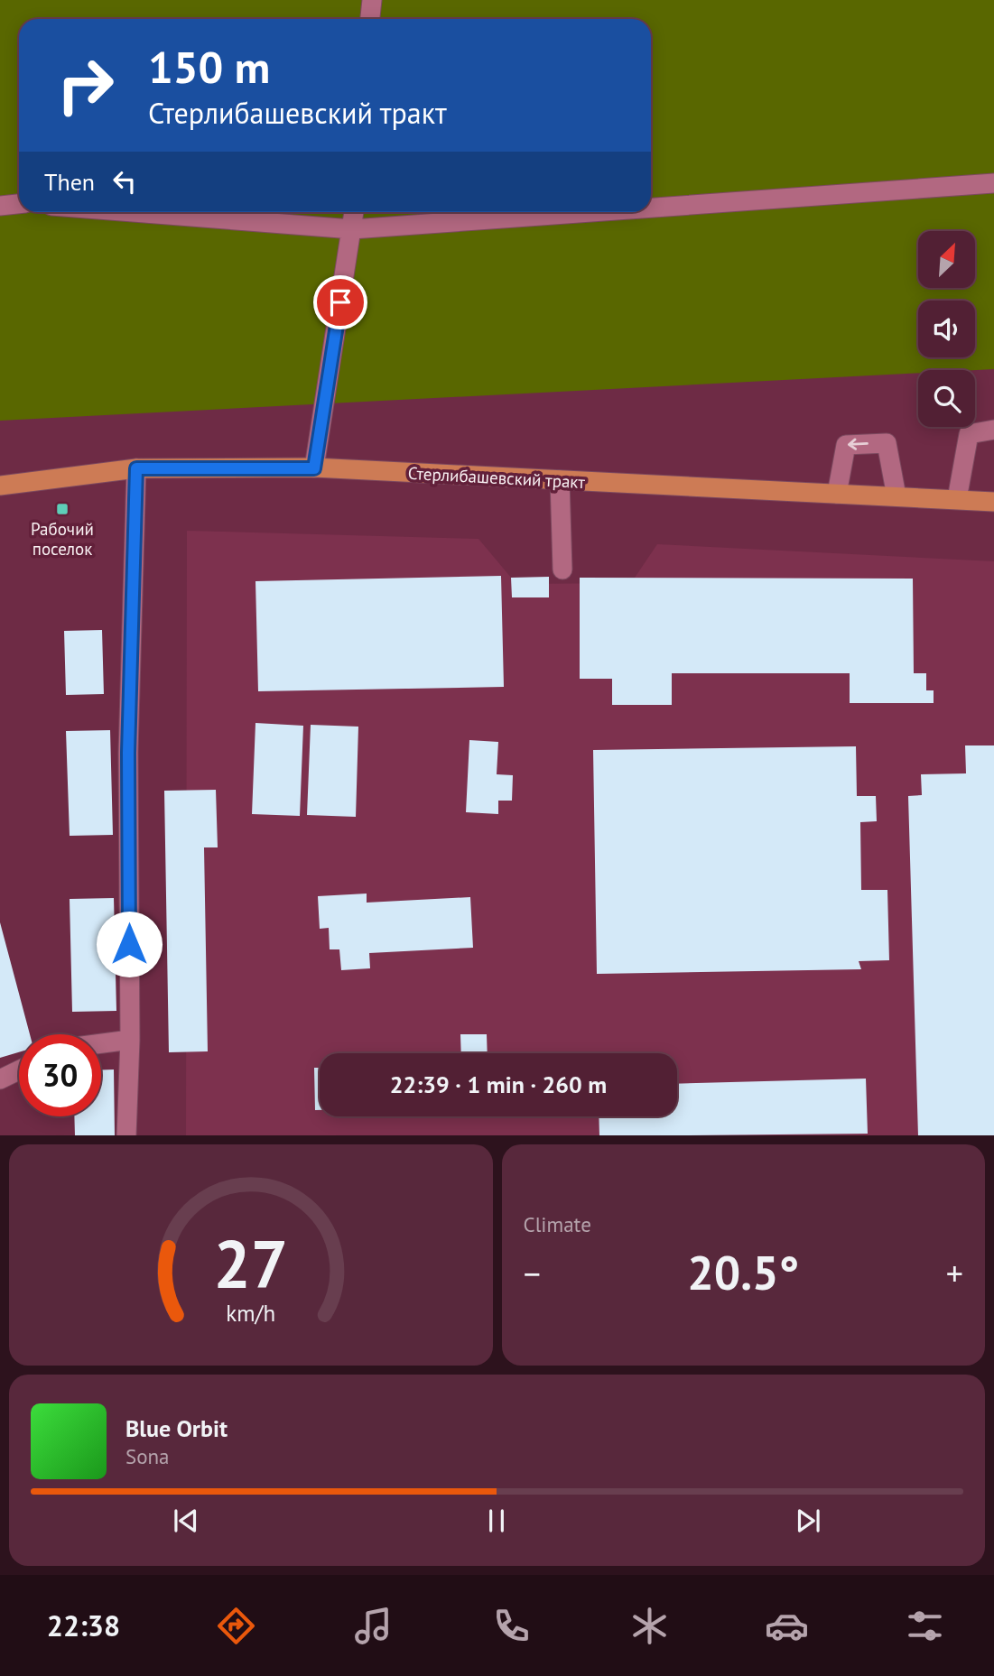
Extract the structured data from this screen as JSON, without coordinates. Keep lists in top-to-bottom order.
{
  "streets": {
    "main road": ["Стерлибашевский тракт"]
  },
  "places": {
    "transit": ["Рабочий поселок"]
  },
  "north": "top right",
  "page": {
    "turn": ["150 m", "Стерлибашевский тракт"],
    "then": "Then",
    "limit": "30",
    "trip": "22:39 · 1 min · 260 m",
    "tile": "Climate",
    "heat": ["−", "20.5°", "+"],
    "song": ["Blue Orbit", "Sona"],
    "tabs": "22:38",
    "gauge": ["27", "km/h"]
  }
}
